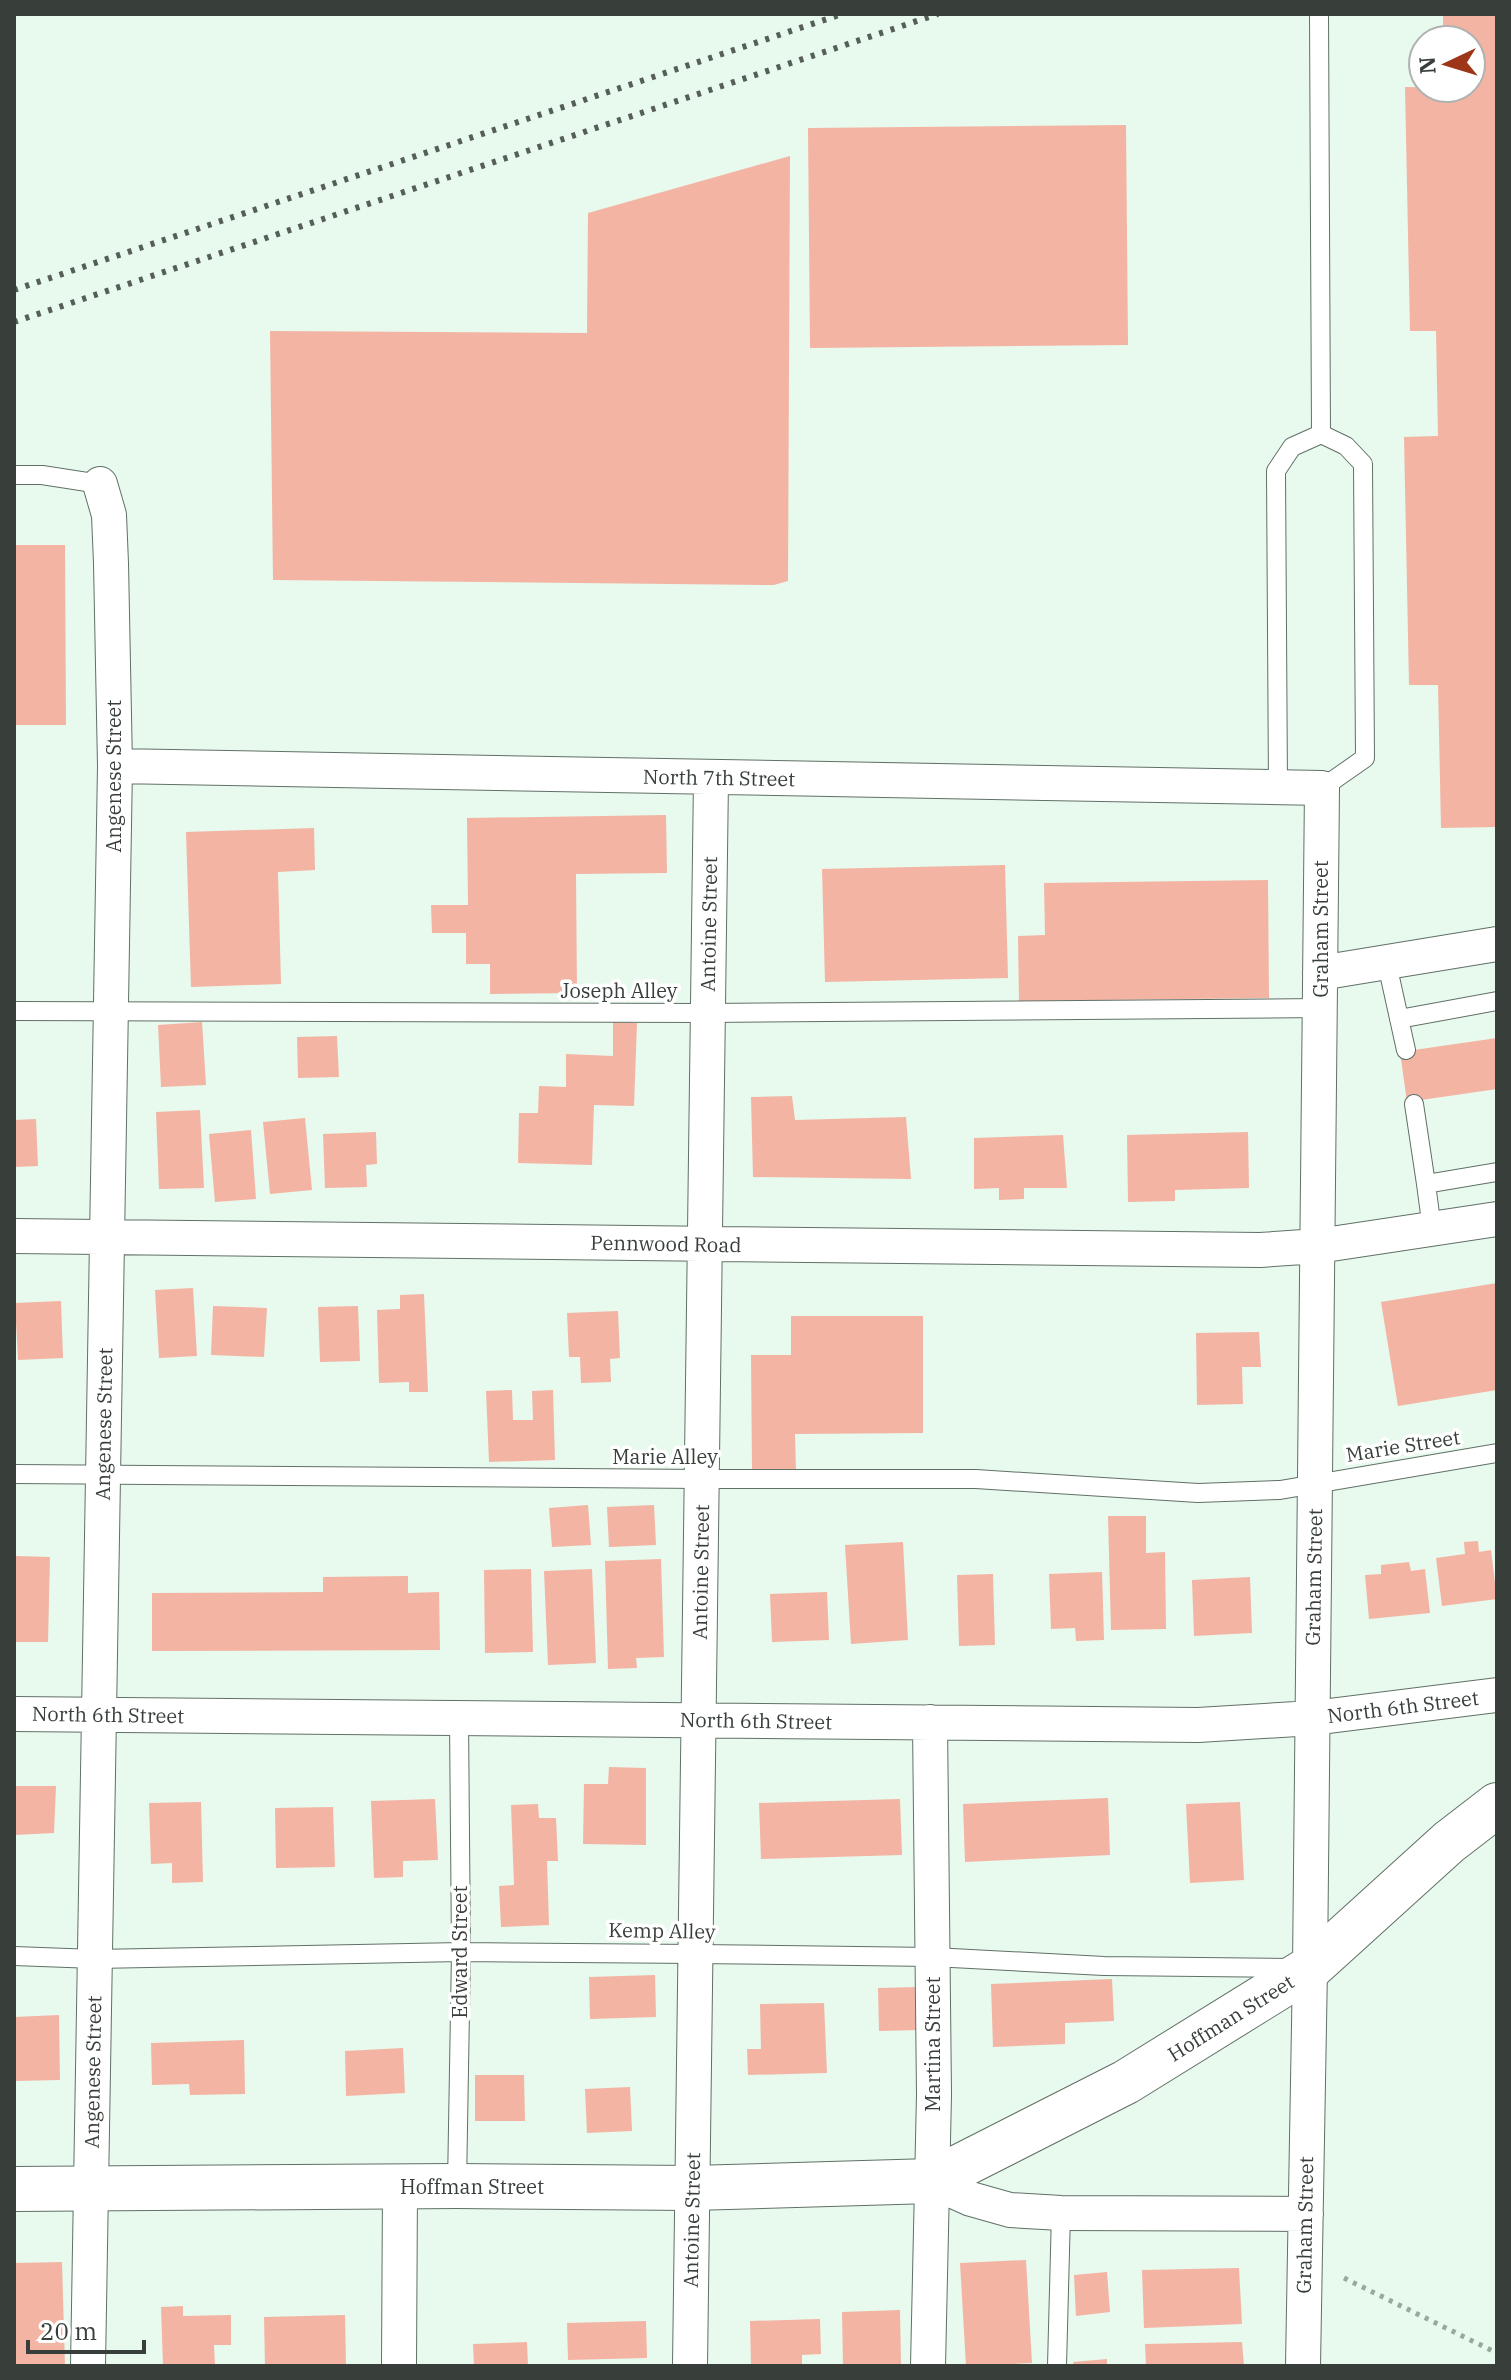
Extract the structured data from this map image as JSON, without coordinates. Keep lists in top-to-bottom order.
{
  "streets": {
    "street": [
      "Angenese Street",
      "North 7th Street",
      "Antoine Street",
      "Graham Street",
      "Pennwood Road",
      "North 6th Street",
      "Hoffman Street",
      "Martina Street"
    ],
    "lane": [
      "Joseph Alley",
      "Marie Street",
      "Marie Alley",
      "Kemp Alley",
      "Edward Street"
    ]
  },
  "crossings": [
    ["Angenese Street", "North 7th Street"],
    ["Angenese Street", "Joseph Alley"],
    ["Angenese Street", "Pennwood Road"],
    ["Angenese Street", "Marie Alley"],
    ["Angenese Street", "North 6th Street"],
    ["Angenese Street", "Kemp Alley"],
    ["Angenese Street", "Hoffman Street"],
    ["North 7th Street", "Antoine Street"],
    ["North 7th Street", "Graham Street"],
    ["Antoine Street", "Joseph Alley"],
    ["Antoine Street", "Pennwood Road"],
    ["Antoine Street", "Marie Alley"],
    ["Antoine Street", "North 6th Street"],
    ["Antoine Street", "Kemp Alley"],
    ["Antoine Street", "Hoffman Street"],
    ["Graham Street", "Joseph Alley"],
    ["Graham Street", "Pennwood Road"],
    ["Graham Street", "Marie Street"],
    ["Graham Street", "Marie Alley"],
    ["Graham Street", "North 6th Street"],
    ["Graham Street", "Kemp Alley"],
    ["Graham Street", "Hoffman Street"],
    ["Marie Street", "Marie Alley"],
    ["North 6th Street", "Edward Street"],
    ["North 6th Street", "Martina Street"],
    ["Kemp Alley", "Edward Street"],
    ["Kemp Alley", "Hoffman Street"],
    ["Kemp Alley", "Martina Street"],
    ["Edward Street", "Hoffman Street"],
    ["Hoffman Street", "Martina Street"]
  ],
  "scale_bar": "20 m",
  "north": "left"
}
